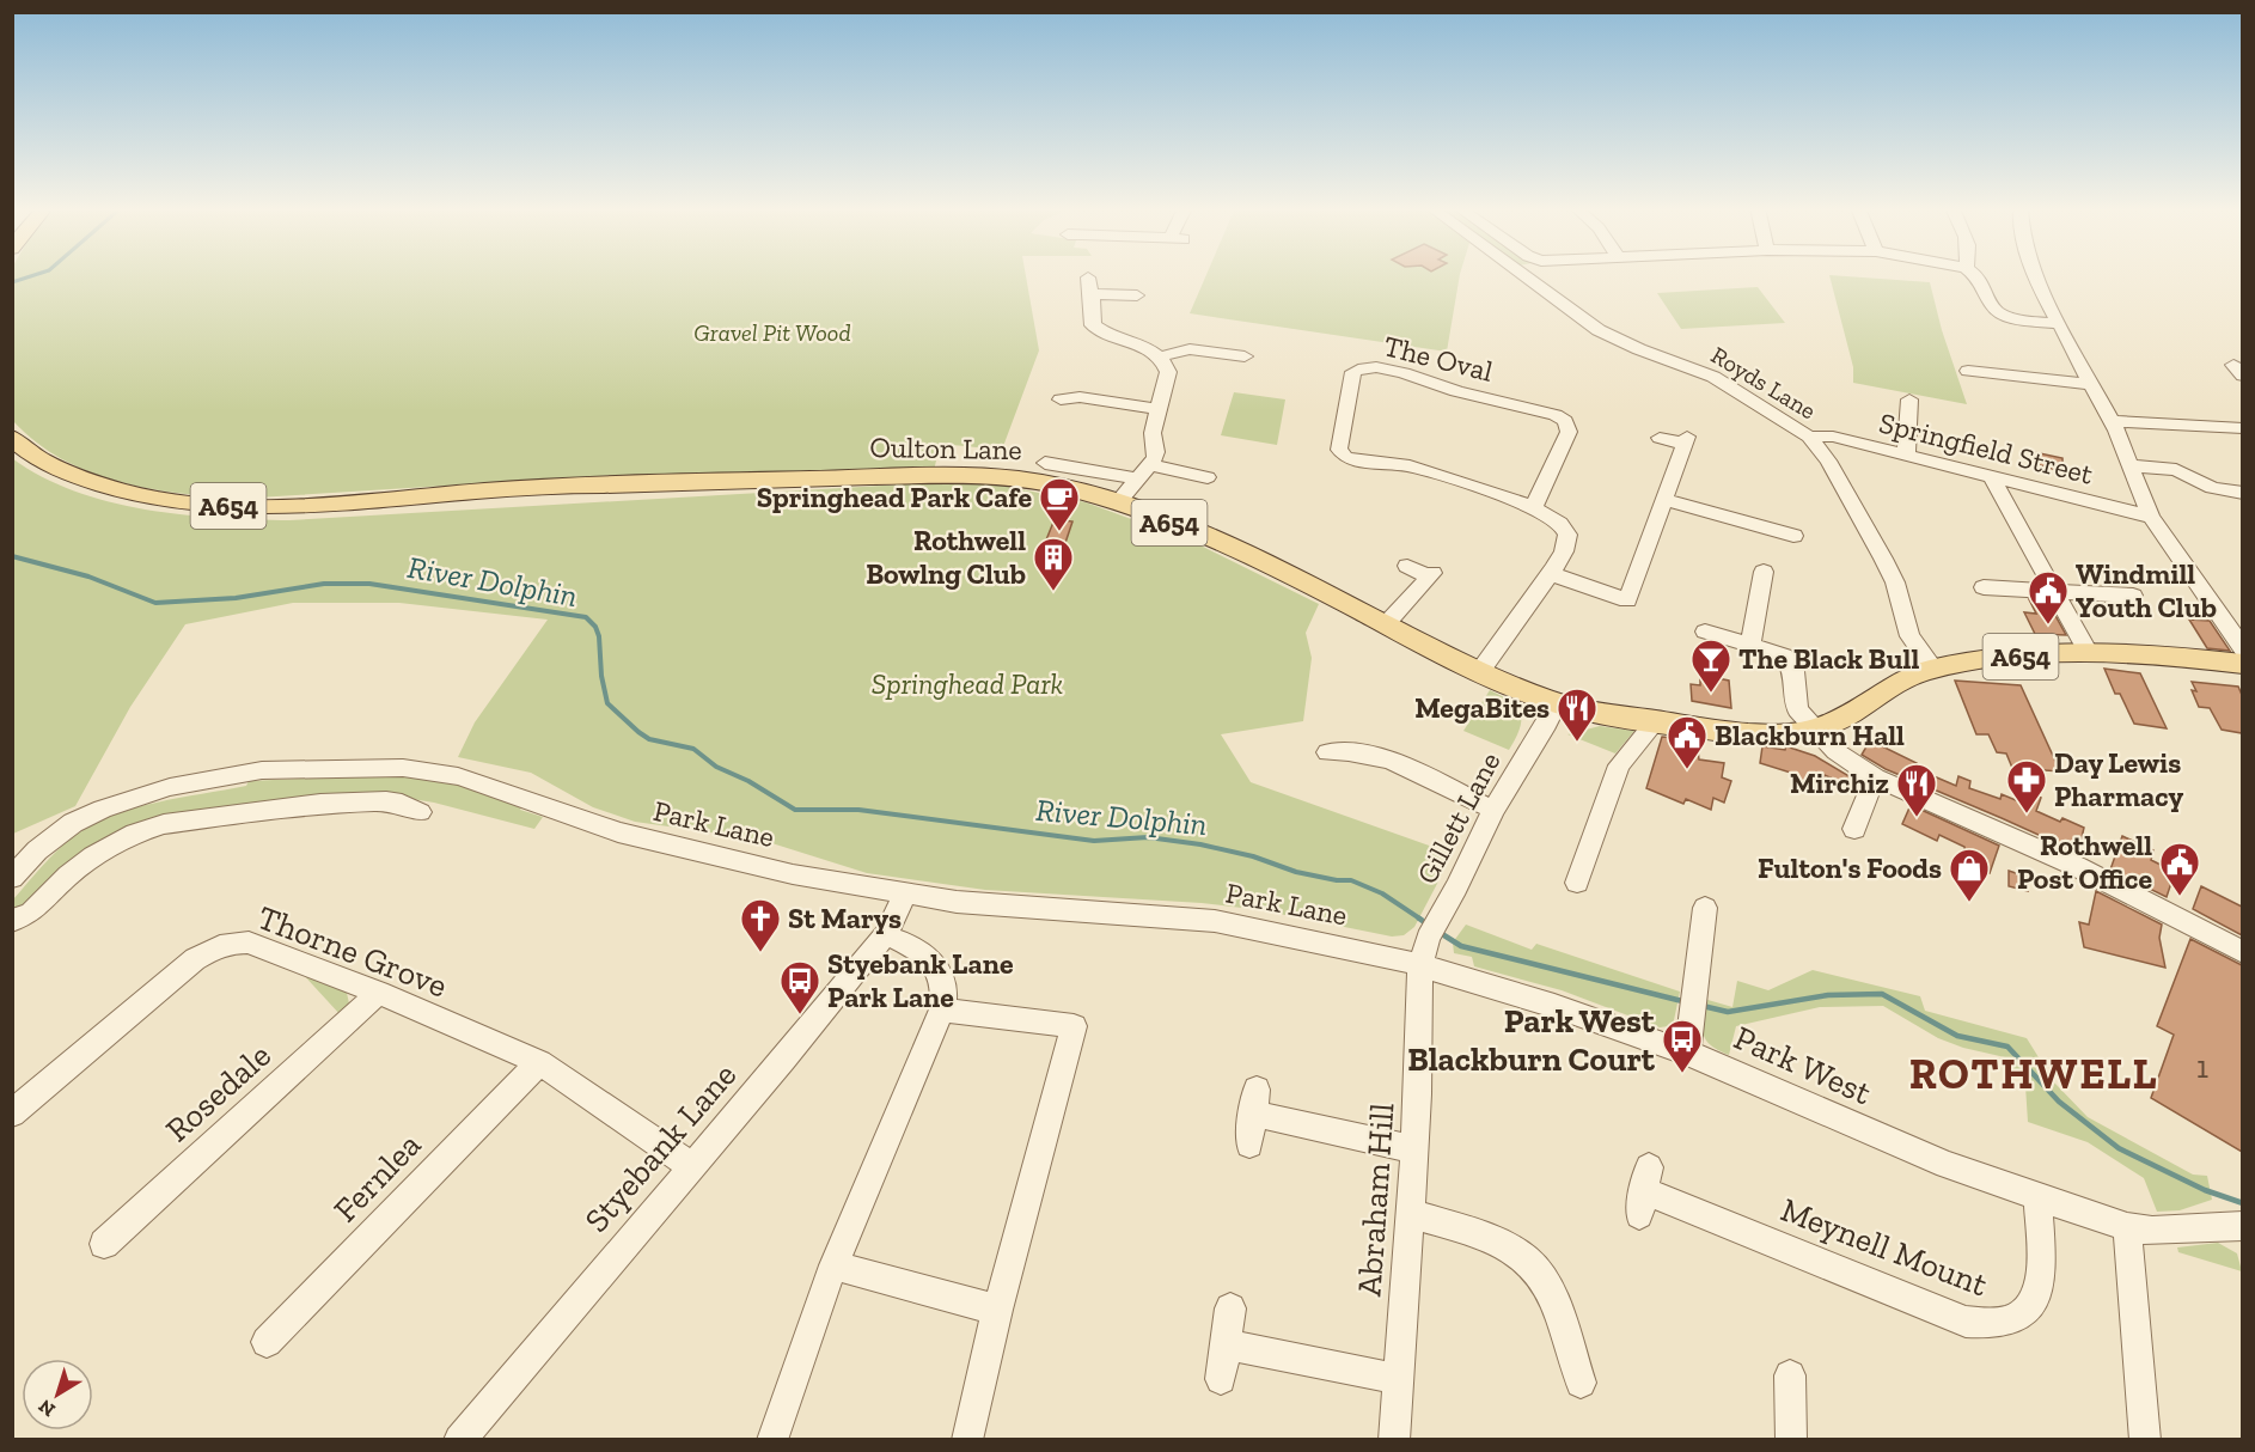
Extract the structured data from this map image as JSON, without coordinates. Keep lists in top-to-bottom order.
{
  "streets": {
    "main road": ["Oulton Lane", "A654"],
    "street": [
      "The Oval",
      "Royds Lane",
      "Springfield Street",
      "Gillett Lane",
      "Park Lane",
      "Thorne Grove",
      "Park West",
      "Rosedale",
      "Styebank Lane",
      "Fernlea",
      "Abraham Hill",
      "Meynell Mount"
    ]
  },
  "crossings": [
    ["The Oval", "Oulton Lane"],
    ["Royds Lane", "Springfield Street"],
    ["Royds Lane", "A654"],
    ["Oulton Lane", "A654"],
    ["Oulton Lane", "Gillett Lane"],
    ["A654", "Gillett Lane"],
    ["Gillett Lane", "Park Lane"],
    ["Gillett Lane", "Park West"],
    ["Gillett Lane", "Abraham Hill"],
    ["Park Lane", "Park West"],
    ["Park Lane", "Styebank Lane"],
    ["Park Lane", "Abraham Hill"],
    ["Thorne Grove", "Rosedale"],
    ["Thorne Grove", "Styebank Lane"],
    ["Thorne Grove", "Fernlea"],
    ["Park West", "Abraham Hill"],
    ["Park West", "Meynell Mount"]
  ],
  "districts": ["ROTHWELL"],
  "water": ["River Dolphin"],
  "parks": ["Gravel Pit Wood", "Springhead Park"],
  "places": {
    "cafe": ["Springhead Park Cafe"],
    "building": ["Rothwell Bowlng Club"],
    "public building": ["Windmill Youth Club", "Blackburn Hall", "Rothwell Post Office"],
    "bar": ["The Black Bull"],
    "restaurant": ["MegaBites", "Mirchiz"],
    "pharmacy": ["Day Lewis Pharmacy"],
    "shop": ["Fulton's Foods"],
    "church": ["St Marys"],
    "bus stop": ["Styebank Lane Park Lane", "Park West Blackburn Court"]
  },
  "house_numbers": ["1"],
  "north": "bottom left"
}
